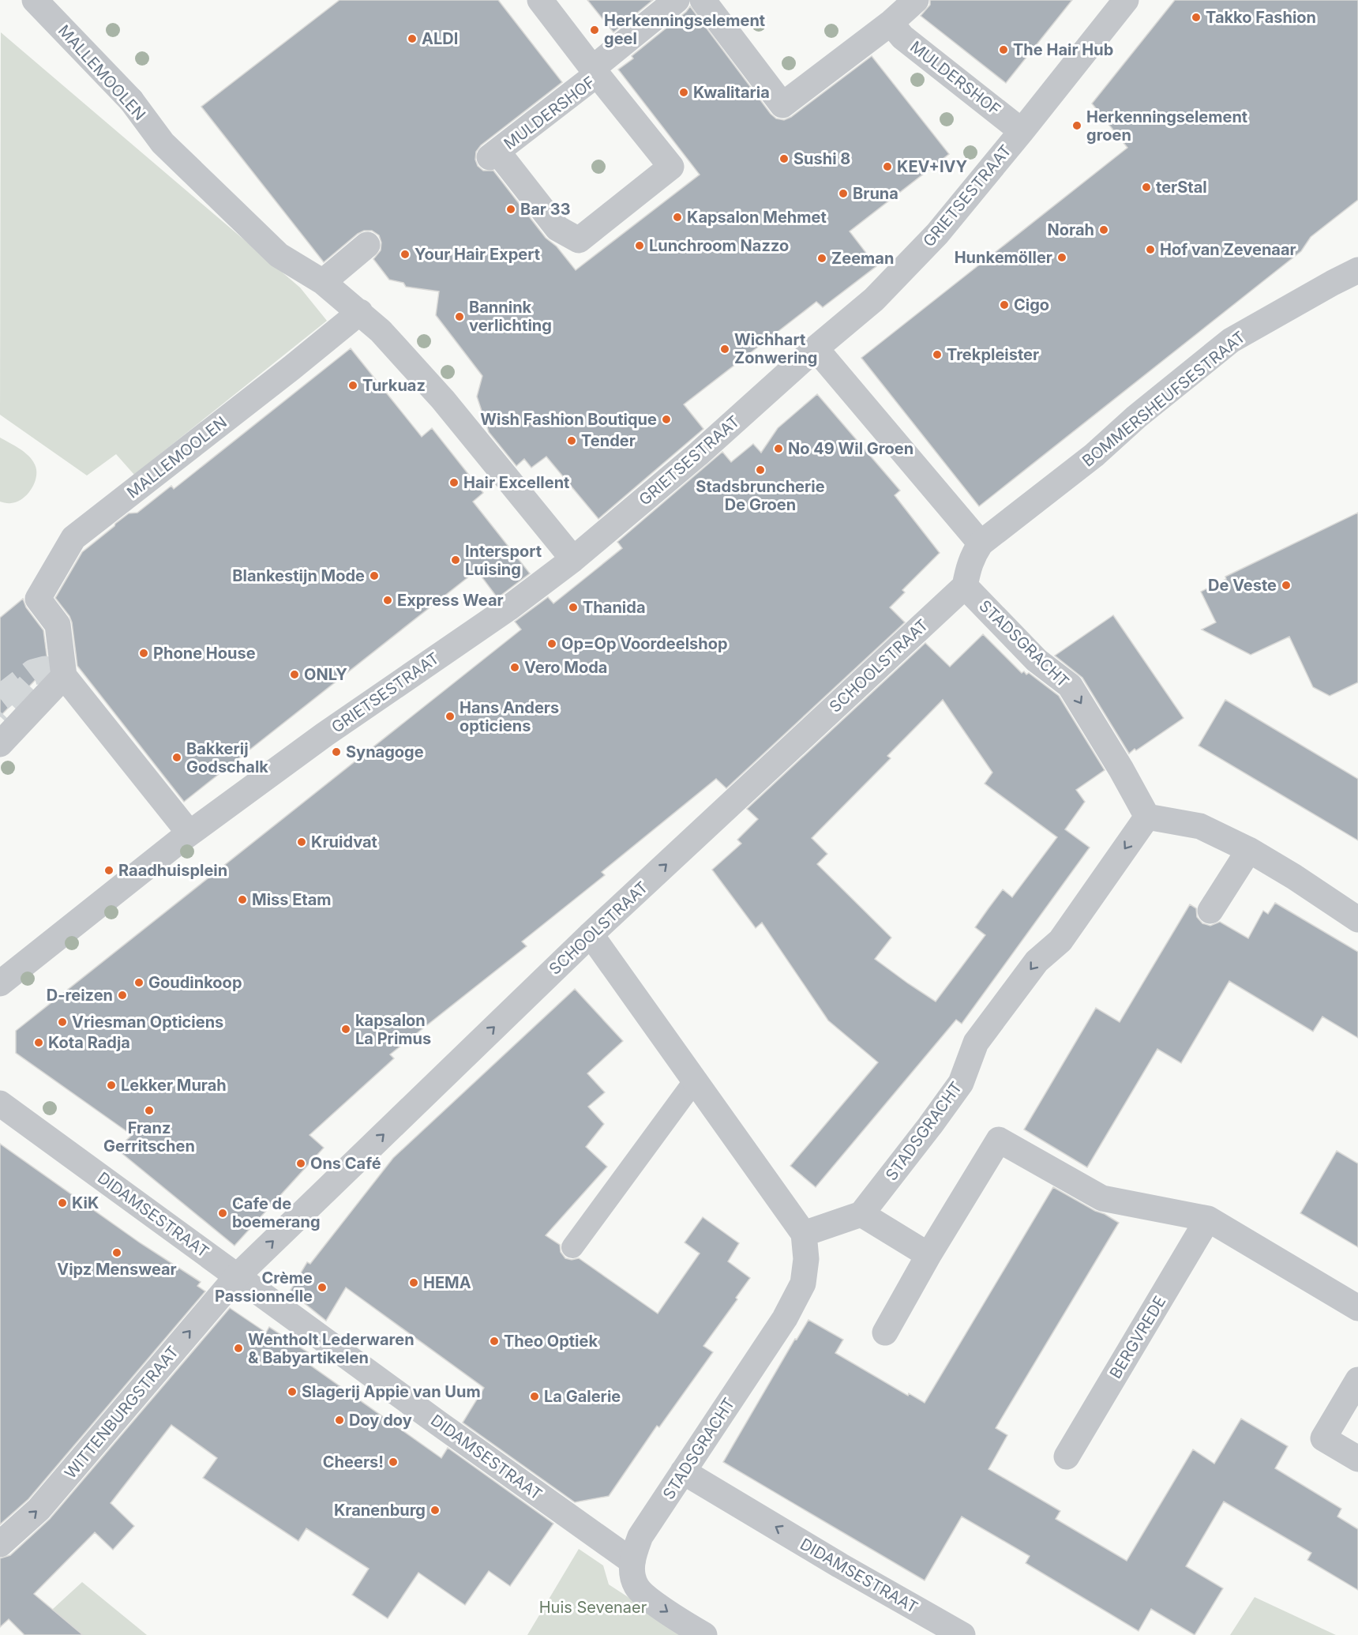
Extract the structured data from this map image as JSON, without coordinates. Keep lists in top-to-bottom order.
{
  "streets": {
    "street": [
      "MALLEMOOLEN",
      "MULDERSHOF",
      "GRIETSESTRAAT",
      "BOMMERSHEUFSESTRAAT",
      "STADSGRACHT",
      "SCHOOLSTRAAT",
      "DIDAMSESTRAAT",
      "BERGVREDE",
      "WITTENBURGSTRAAT"
    ]
  },
  "crossings": [
    ["MALLEMOOLEN", "GRIETSESTRAAT"],
    ["MULDERSHOF", "GRIETSESTRAAT"],
    ["STADSGRACHT", "SCHOOLSTRAAT"],
    ["STADSGRACHT", "DIDAMSESTRAAT"],
    ["SCHOOLSTRAAT", "DIDAMSESTRAAT"],
    ["SCHOOLSTRAAT", "WITTENBURGSTRAAT"],
    ["DIDAMSESTRAAT", "WITTENBURGSTRAAT"]
  ],
  "one_way": ["STADSGRACHT", "SCHOOLSTRAAT", "WITTENBURGSTRAAT"],
  "parks": ["Huis Sevenaer"],
  "places": [
    "Takko Fashion",
    "Herkenningselement geel",
    "ALDI",
    "The Hair Hub",
    "Kwalitaria",
    "Herkenningselement groen",
    "Sushi 8",
    "KEV+IVY",
    "terStal",
    "Bruna",
    "Bar 33",
    "Kapsalon Mehmet",
    "Norah",
    "Lunchroom Nazzo",
    "Hof van Zevenaar",
    "Your Hair Expert",
    "Hunkemöller",
    "Zeeman",
    "Cigo",
    "Bannink verlichting",
    "Wichhart Zonwering",
    "Trekpleister",
    "Turkuaz",
    "Wish Fashion Boutique",
    "Tender",
    "No 49 Wil Groen",
    "Stadsbruncherie De Groen",
    "Hair Excellent",
    "Intersport Luising",
    "Blankestijn Mode",
    "De Veste",
    "Express Wear",
    "Thanida",
    "Op=Op Voordeelshop",
    "Phone House",
    "Vero Moda",
    "ONLY",
    "Hans Anders opticiens",
    "Synagoge",
    "Bakkerij Godschalk",
    "Kruidvat",
    "Raadhuisplein",
    "Miss Etam",
    "Goudinkoop",
    "D-reizen",
    "Vriesman Opticiens",
    "kapsalon La Primus",
    "Kota Radja",
    "Lekker Murah",
    "Franz Gerritschen",
    "Ons Café",
    "KiK",
    "Cafe de boemerang",
    "Vipz Menswear",
    "HEMA",
    "Crème Passionnelle",
    "Theo Optiek",
    "Wentholt Lederwaren & Babyartikelen",
    "Slagerij Appie van Uum",
    "La Galerie",
    "Doy doy",
    "Cheers!",
    "Kranenburg"
  ]
}
